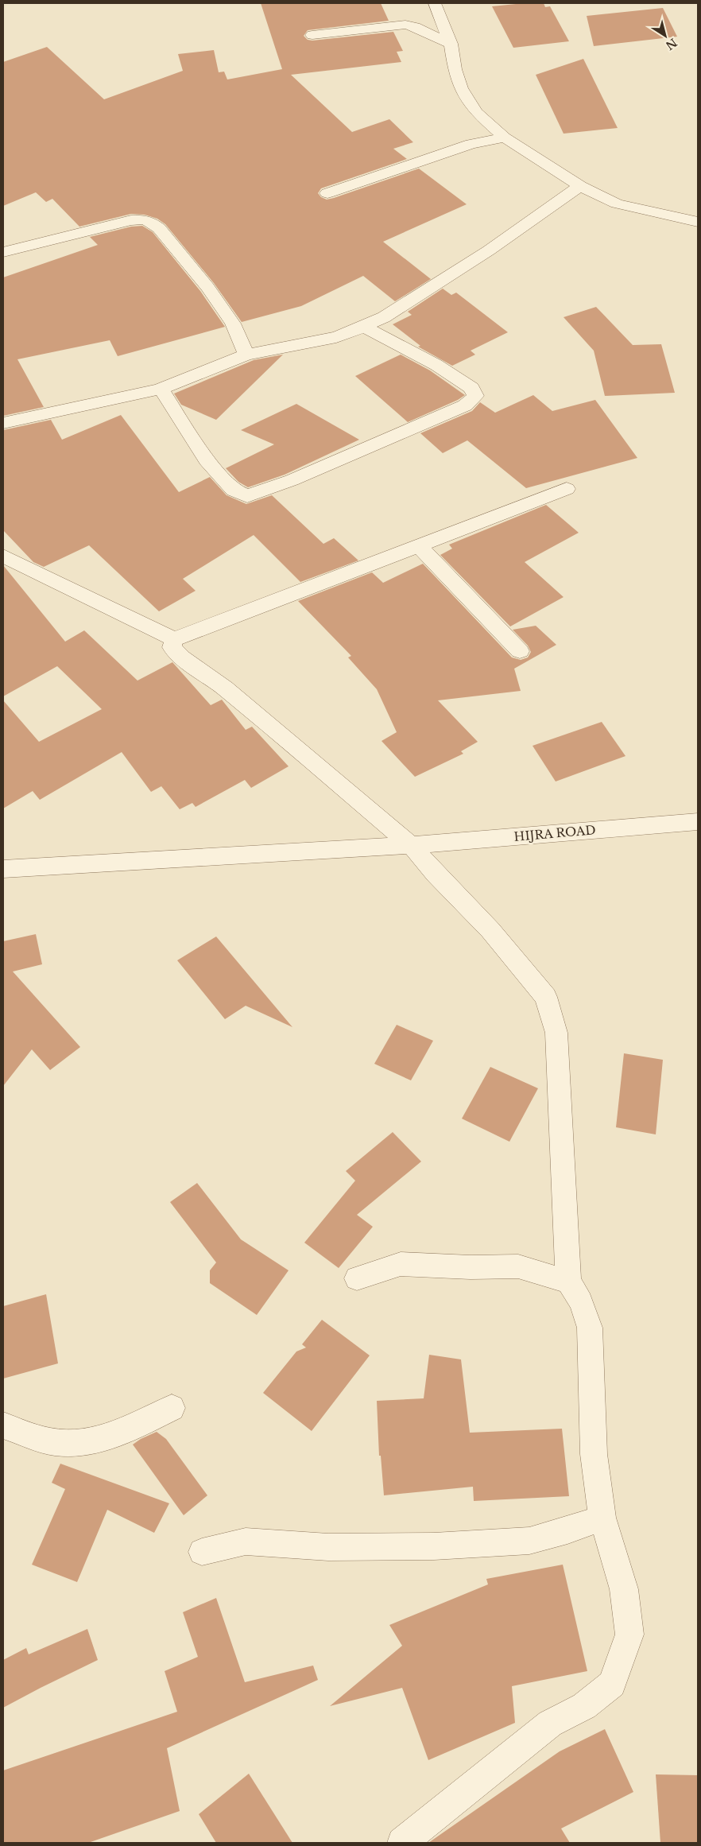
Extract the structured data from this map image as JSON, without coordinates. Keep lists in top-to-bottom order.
{
  "streets": {
    "street": ["HIJRA ROAD"]
  },
  "north": "bottom right"
}
